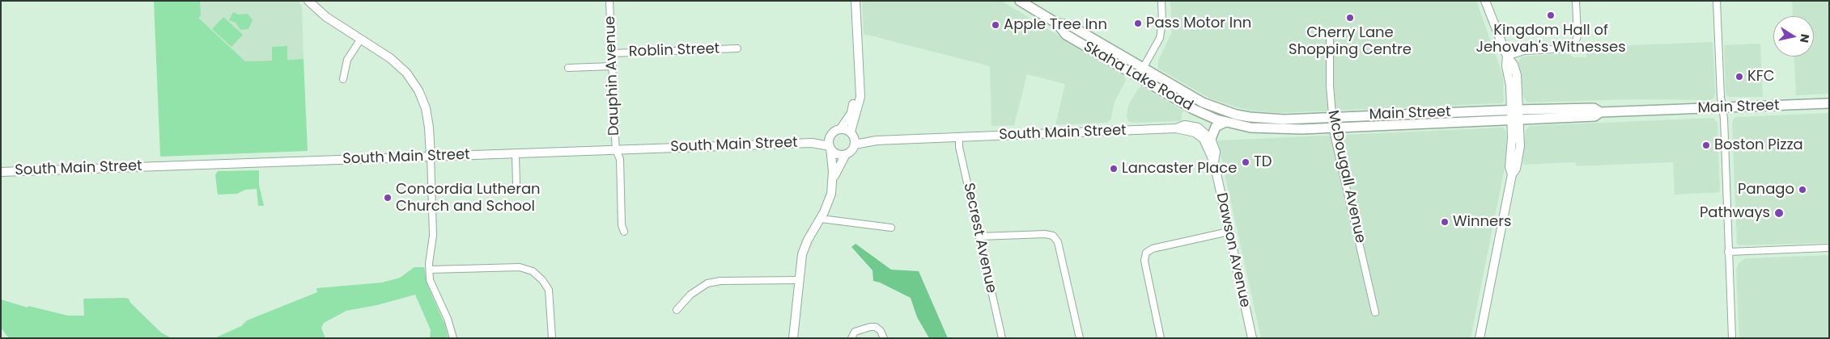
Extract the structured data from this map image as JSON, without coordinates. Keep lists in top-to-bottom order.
{
  "streets": {
    "main road": ["Skaha Lake Road", "Main Street"],
    "street": [
      "Roblin Street",
      "Dauphin Avenue",
      "South Main Street",
      "McDougall Avenue",
      "Secrest Avenue",
      "Dawson Avenue"
    ]
  },
  "crossings": [
    ["Roblin Street", "Dauphin Avenue"],
    ["Dauphin Avenue", "South Main Street"],
    ["Skaha Lake Road", "Main Street"],
    ["Main Street", "McDougall Avenue"],
    ["South Main Street", "Secrest Avenue"],
    ["South Main Street", "Dawson Avenue"]
  ],
  "places": [
    "Kingdom Hall of Jehovah's Witnesses",
    "Cherry Lane Shopping Centre",
    "Pass Motor Inn",
    "Apple Tree Inn",
    "KFC",
    "Boston Pizza",
    "TD",
    "Lancaster Place",
    "Panago",
    "Concordia Lutheran Church and School",
    "Pathways",
    "Winners"
  ],
  "north": "right"
}
